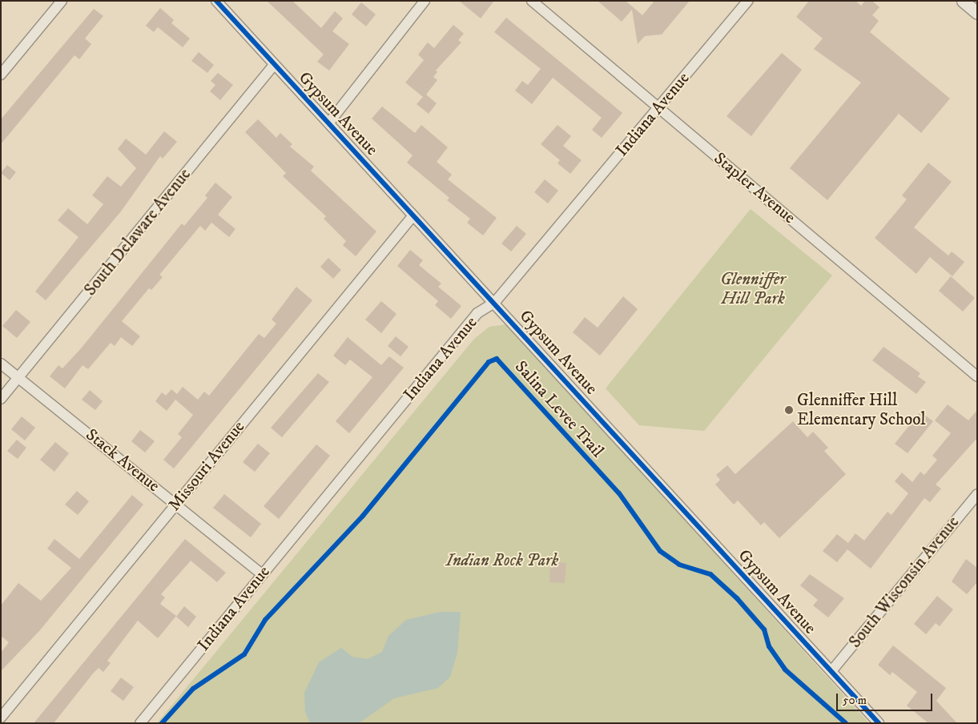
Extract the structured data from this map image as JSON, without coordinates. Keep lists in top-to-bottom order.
{
  "streets": {
    "street": [
      "Gypsum Avenue",
      "Indiana Avenue",
      "Stapler Avenue",
      "South Delaware Avenue",
      "Stack Avenue",
      "Missouri Avenue",
      "South Wisconsin Avenue"
    ],
    "cycle path": ["Salina Levee Trail"]
  },
  "crossings": [
    ["Gypsum Avenue", "Indiana Avenue"],
    ["Gypsum Avenue", "South Delaware Avenue"],
    ["Gypsum Avenue", "Missouri Avenue"],
    ["Gypsum Avenue", "South Wisconsin Avenue"],
    ["Indiana Avenue", "Stapler Avenue"],
    ["Indiana Avenue", "Stack Avenue"],
    ["South Delaware Avenue", "Stack Avenue"],
    ["Stack Avenue", "Missouri Avenue"]
  ],
  "parks": ["Glenniffer Hill Park", "Indian Rock Park"],
  "places": ["Glenniffer Hill Elementary School"],
  "scale_bar": "50 m"
}
